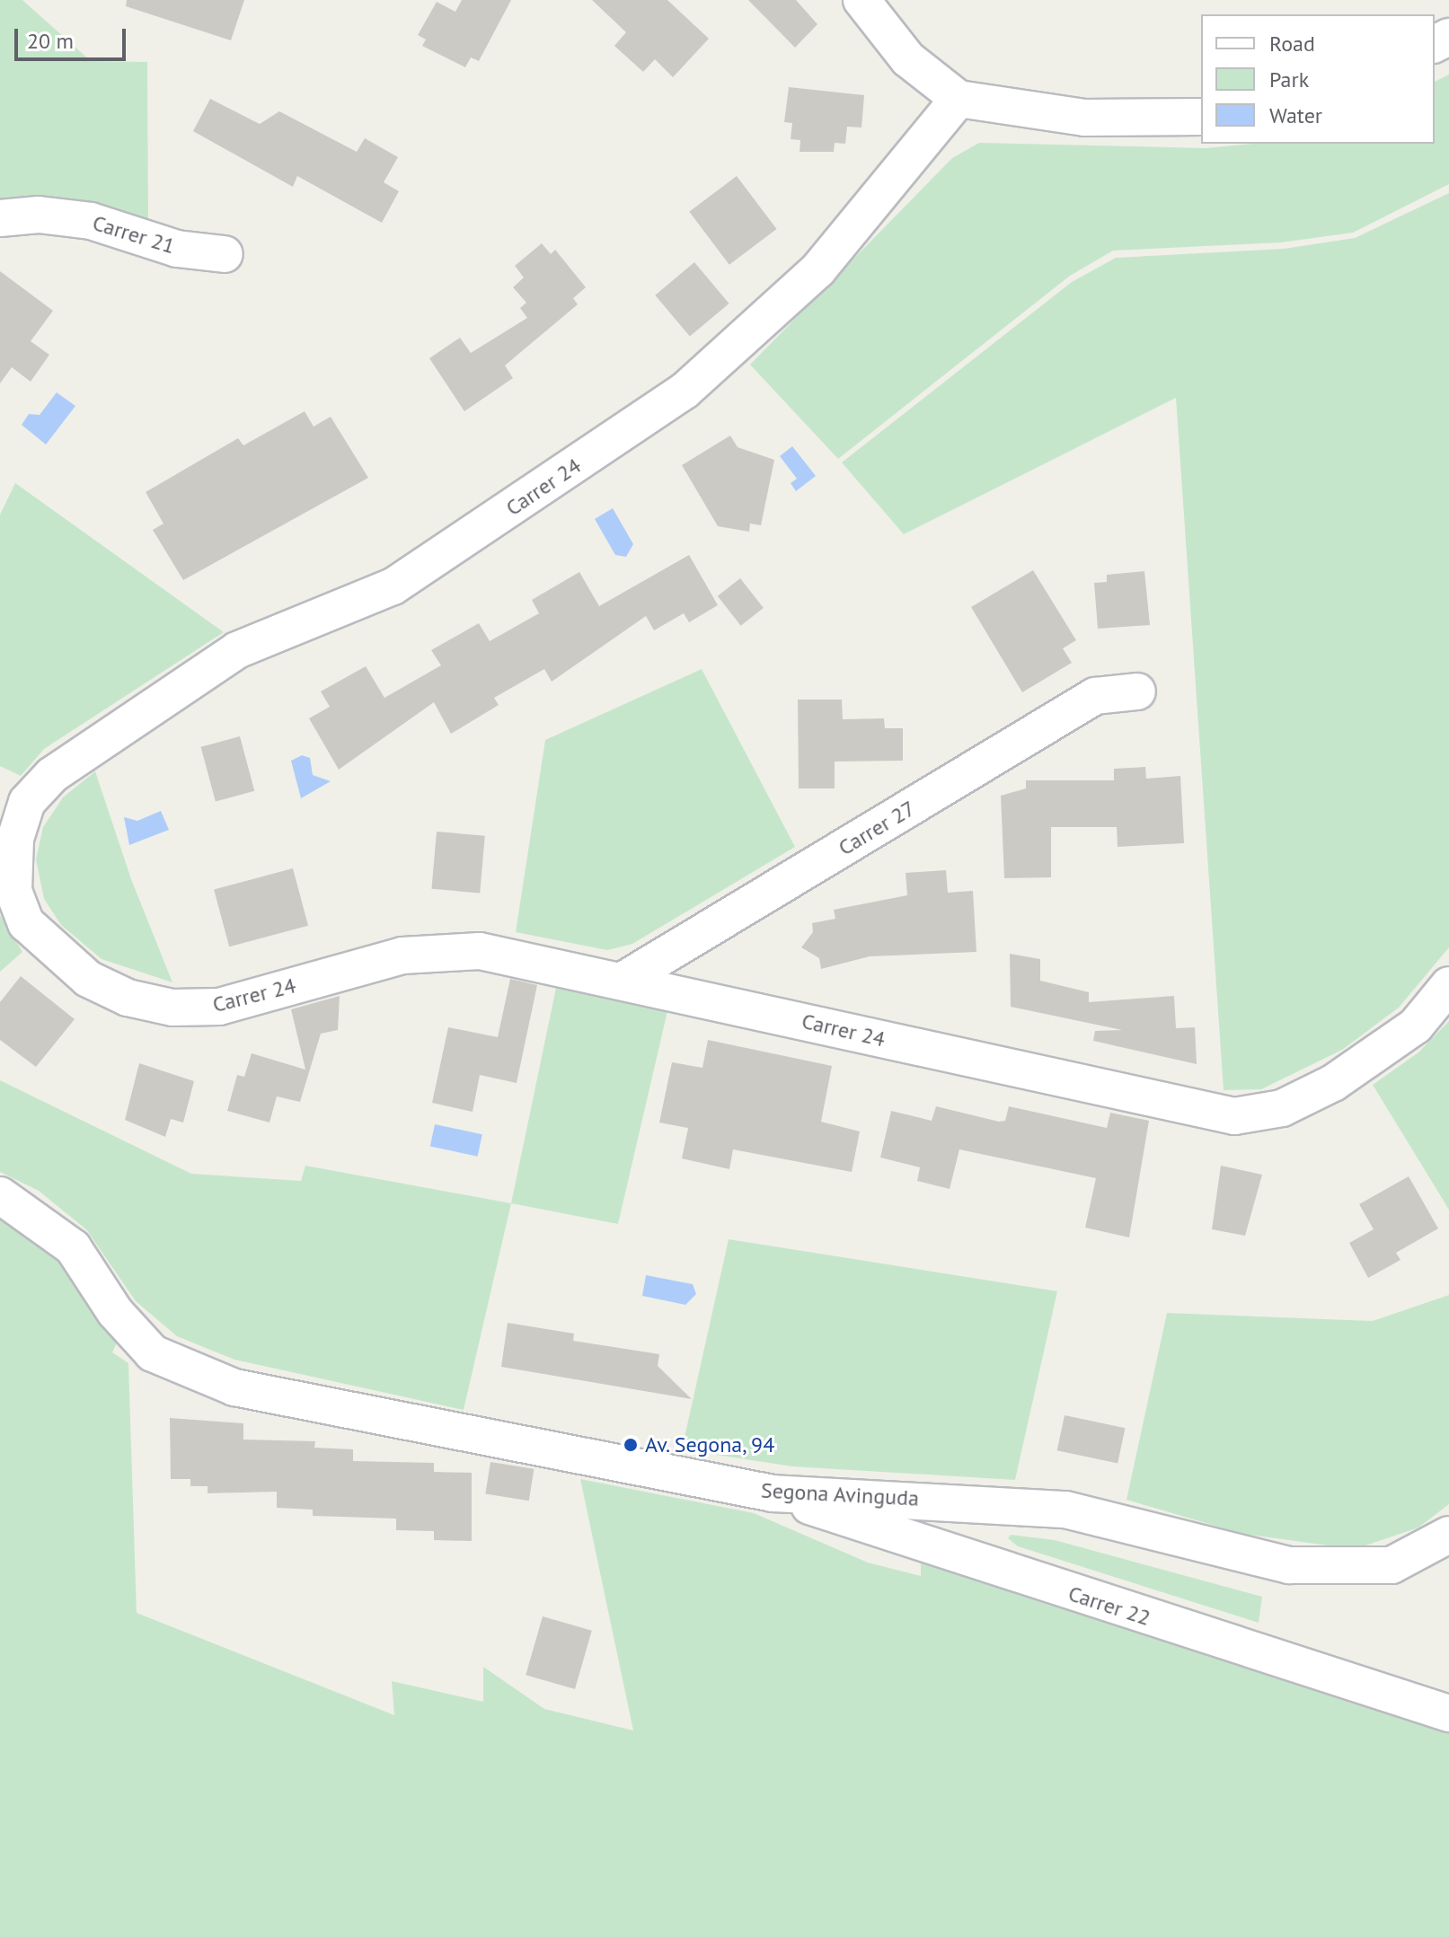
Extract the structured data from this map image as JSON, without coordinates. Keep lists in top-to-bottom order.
{
  "streets": {
    "street": [
      "Carrer 21",
      "Carrer 24",
      "Carrer 27",
      "Segona Avinguda",
      "Carrer 22"
    ]
  },
  "crossings": [
    ["Carrer 24", "Carrer 27"],
    ["Segona Avinguda", "Carrer 22"]
  ],
  "places": ["Av. Segona, 94"],
  "legend": ["Road", "Park", "Water"],
  "scale_bar": "20 m"
}
